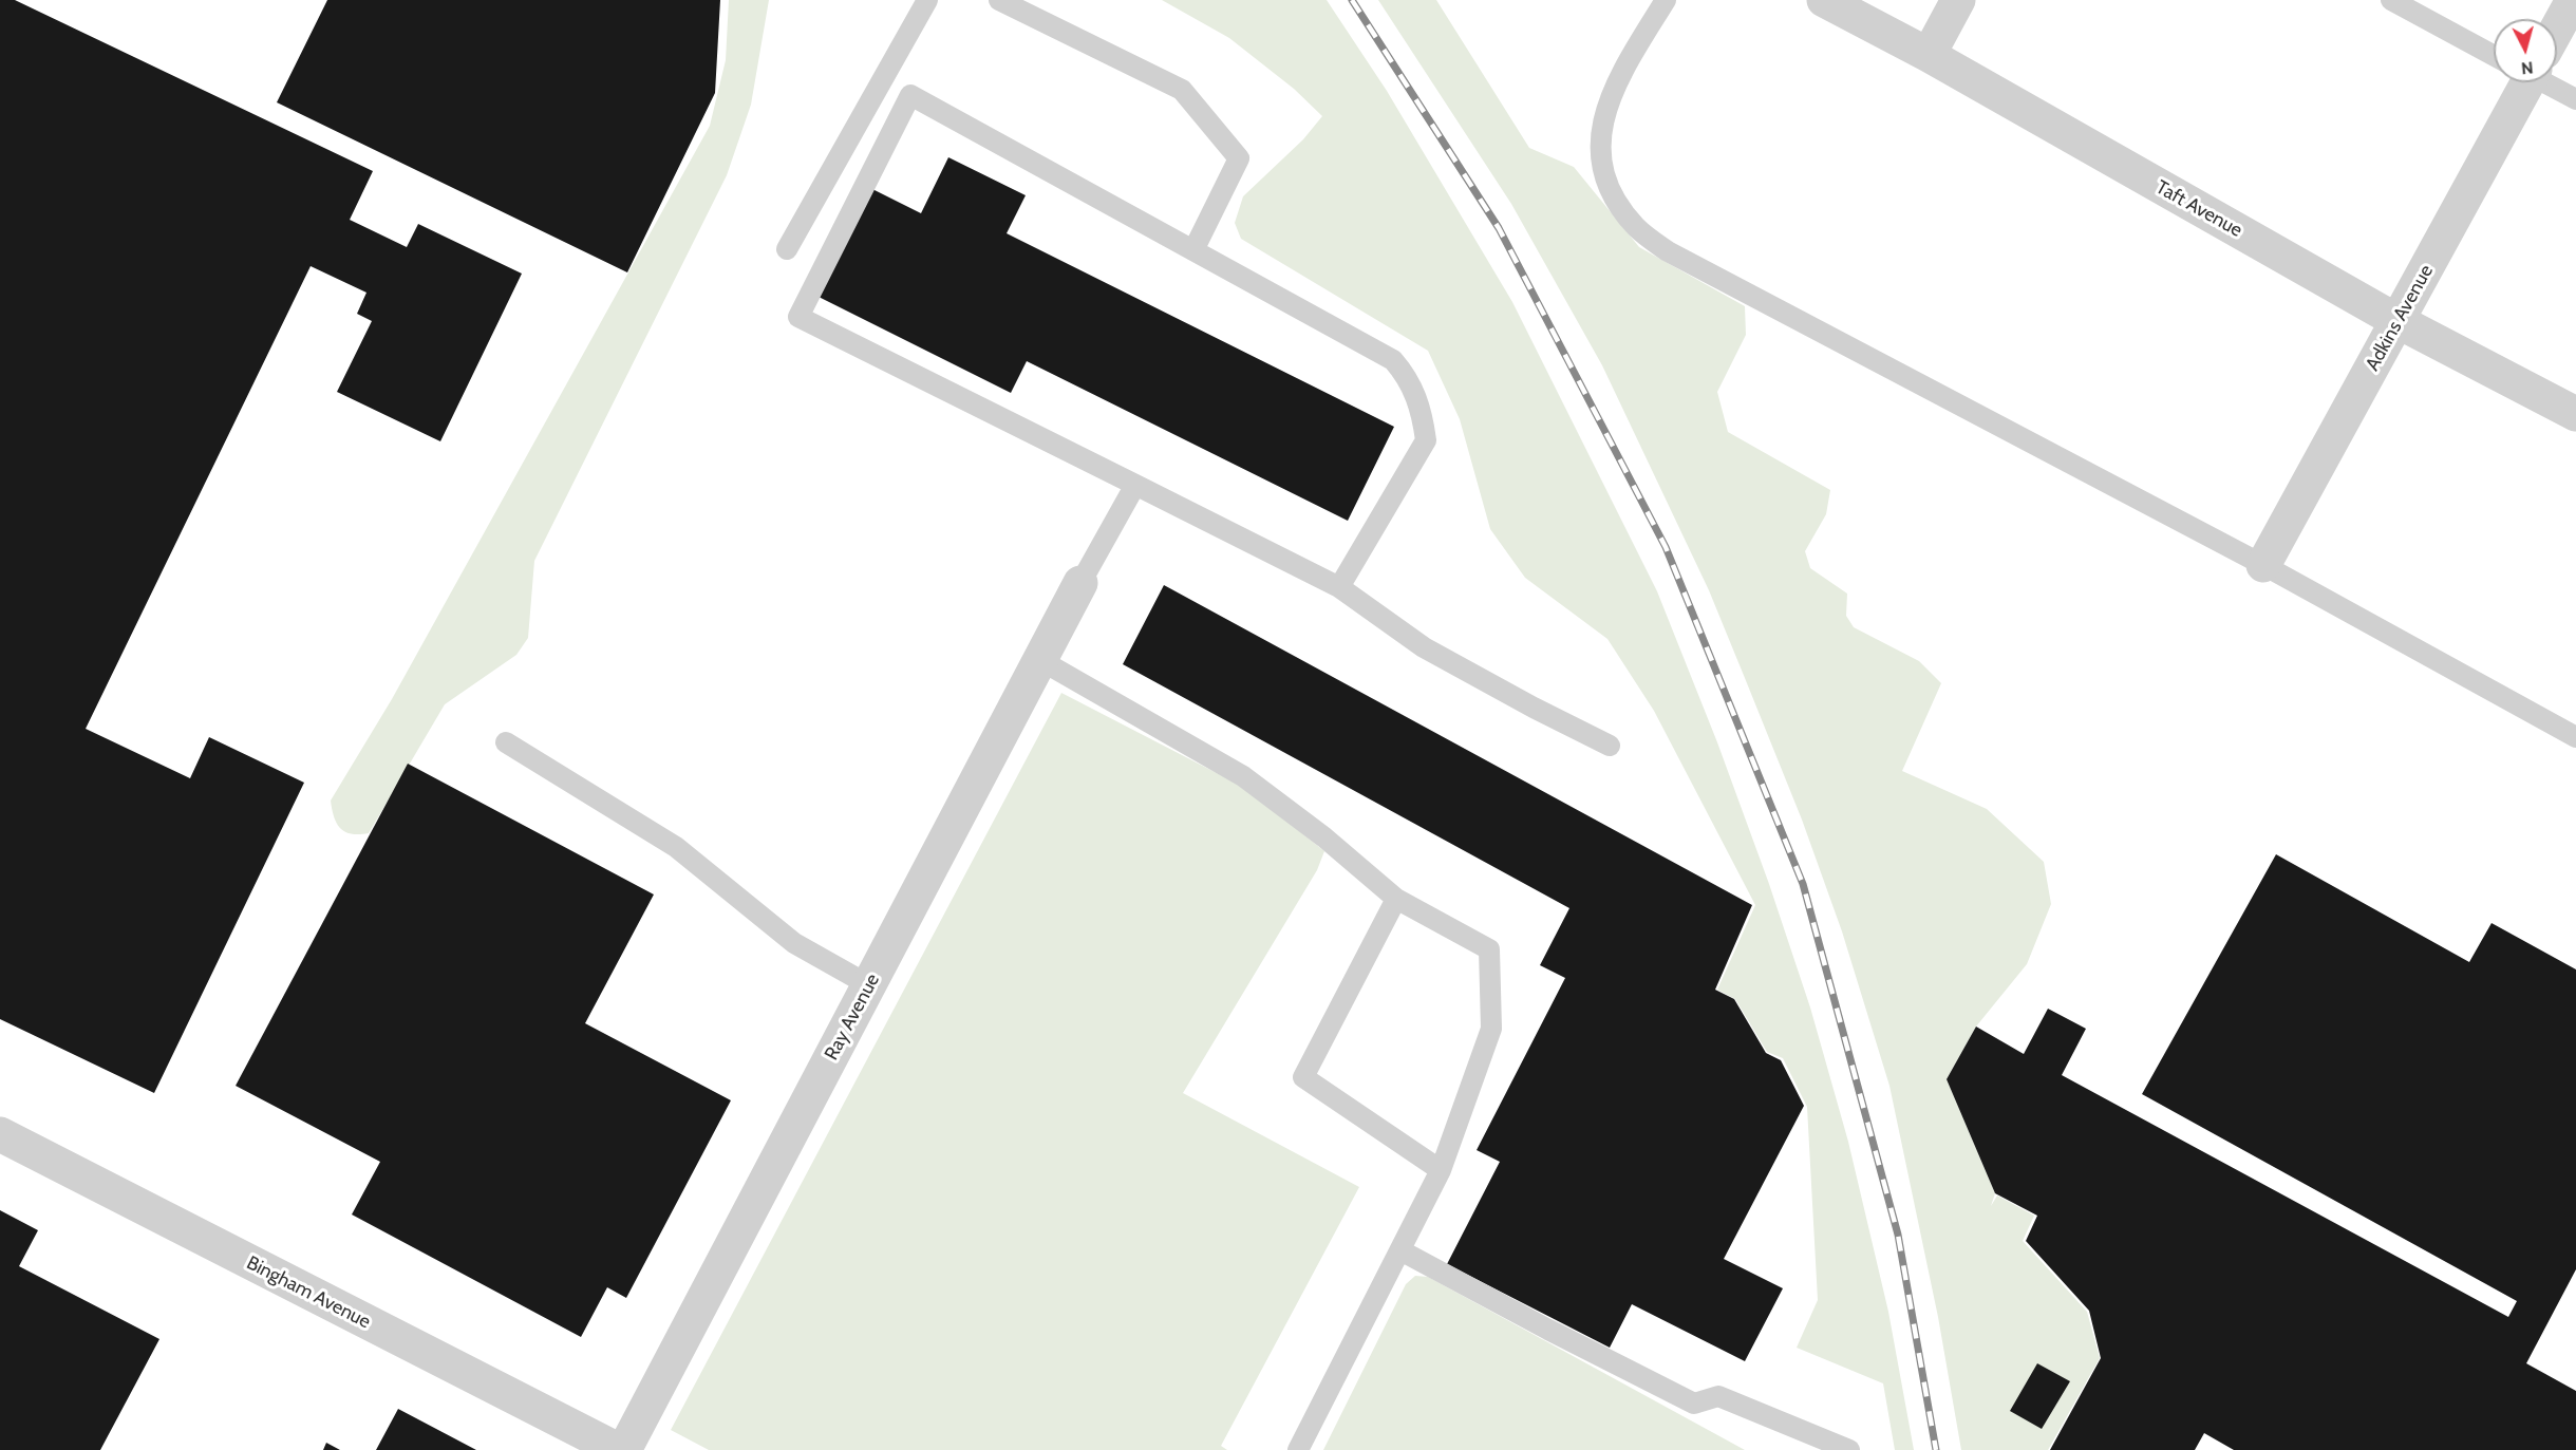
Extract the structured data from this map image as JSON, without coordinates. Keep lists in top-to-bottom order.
{
  "streets": {
    "street": [
      "Taft Avenue",
      "Adkins Avenue",
      "Ray Avenue",
      "Bingham Avenue"
    ]
  },
  "crossings": [
    ["Taft Avenue", "Adkins Avenue"]
  ],
  "north": "bottom"
}
